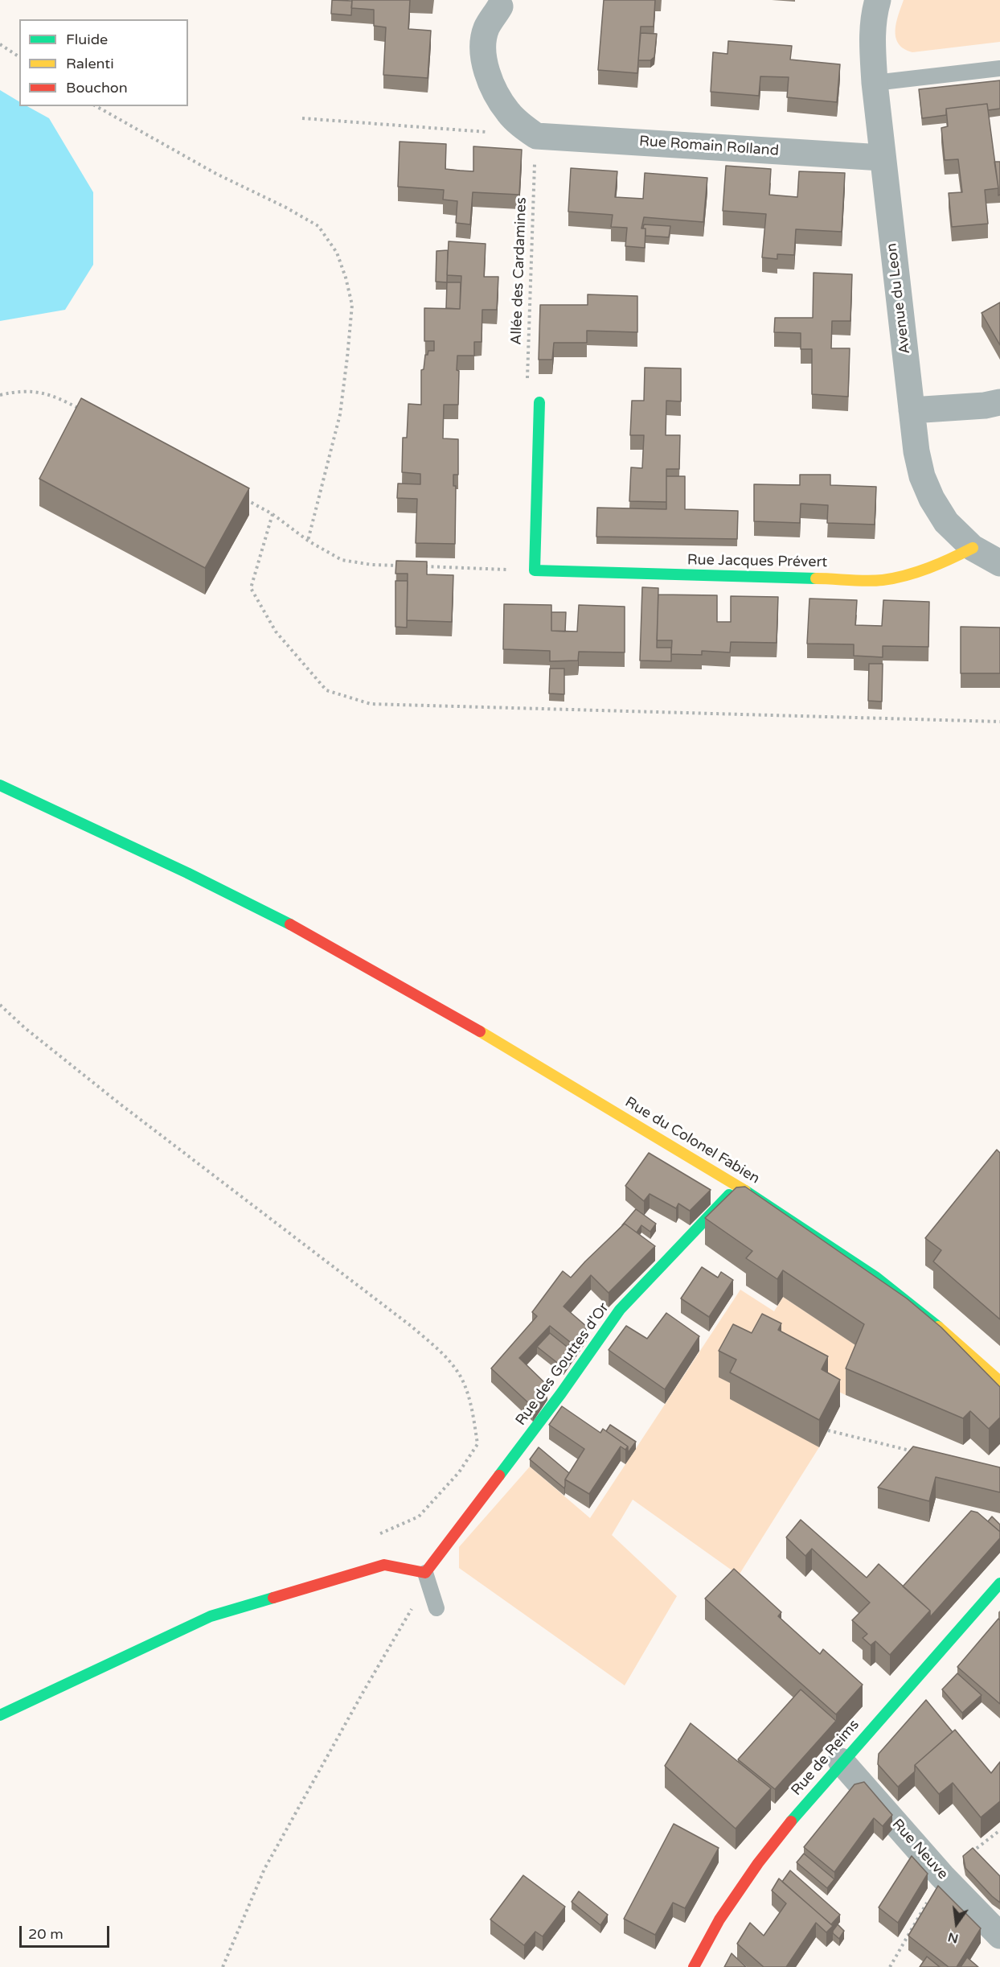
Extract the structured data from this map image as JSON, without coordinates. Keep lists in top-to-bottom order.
{
  "streets": {
    "street": [
      "Rue Romain Rolland",
      "Avenue du Leon",
      "Rue Jacques Prévert",
      "Rue du Colonel Fabien",
      "Rue des Gouttes d'Or",
      "Rue de Reims",
      "Rue Neuve"
    ],
    "path": ["Allée des Cardamines"]
  },
  "crossings": [
    ["Rue Romain Rolland", "Allée des Cardamines"],
    ["Rue Romain Rolland", "Avenue du Leon"],
    ["Avenue du Leon", "Rue Jacques Prévert"],
    ["Rue du Colonel Fabien", "Rue des Gouttes d'Or"],
    ["Rue de Reims", "Rue Neuve"]
  ],
  "legend": ["Fluide", "Ralenti", "Bouchon"],
  "scale_bar": "20 m",
  "north": "bottom"
}
